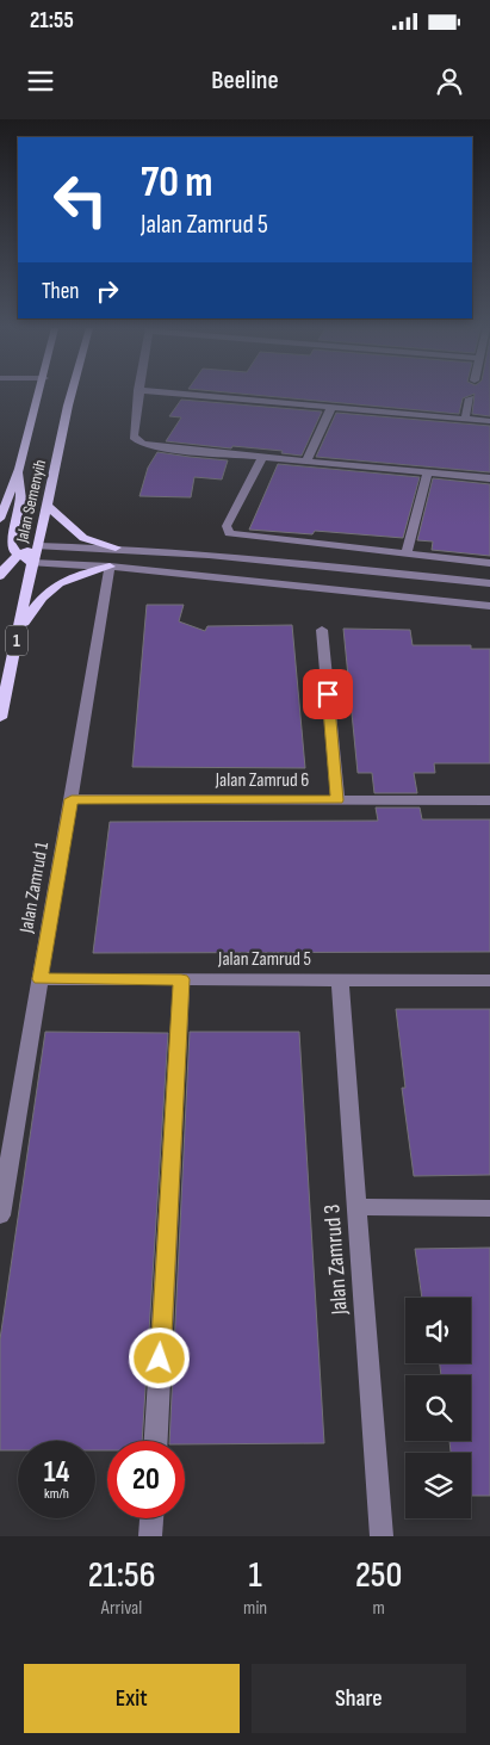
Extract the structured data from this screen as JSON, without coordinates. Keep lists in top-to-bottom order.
{
  "streets": {
    "main road": ["Jalan Semenyih", "1"],
    "street": [
      "Jalan Zamrud 6",
      "Jalan Zamrud 1",
      "Jalan Zamrud 5",
      "Jalan Zamrud 3"
    ]
  },
  "crossings": [
    ["Jalan Zamrud 6", "Jalan Zamrud 1"],
    ["Jalan Zamrud 1", "Jalan Zamrud 5"],
    ["Jalan Zamrud 5", "Jalan Zamrud 3"]
  ],
  "page": {
    "status": "21:55",
    "header": "Beeline",
    "turn": ["70 m", "Jalan Zamrud 5"],
    "then": "Then",
    "speed": "14 km/h",
    "limit": "20",
    "eta": [
      "21:56",
      "Arrival",
      "1",
      "min",
      "250",
      "m"
    ],
    "buttons": ["Exit", "Share"]
  }
}
